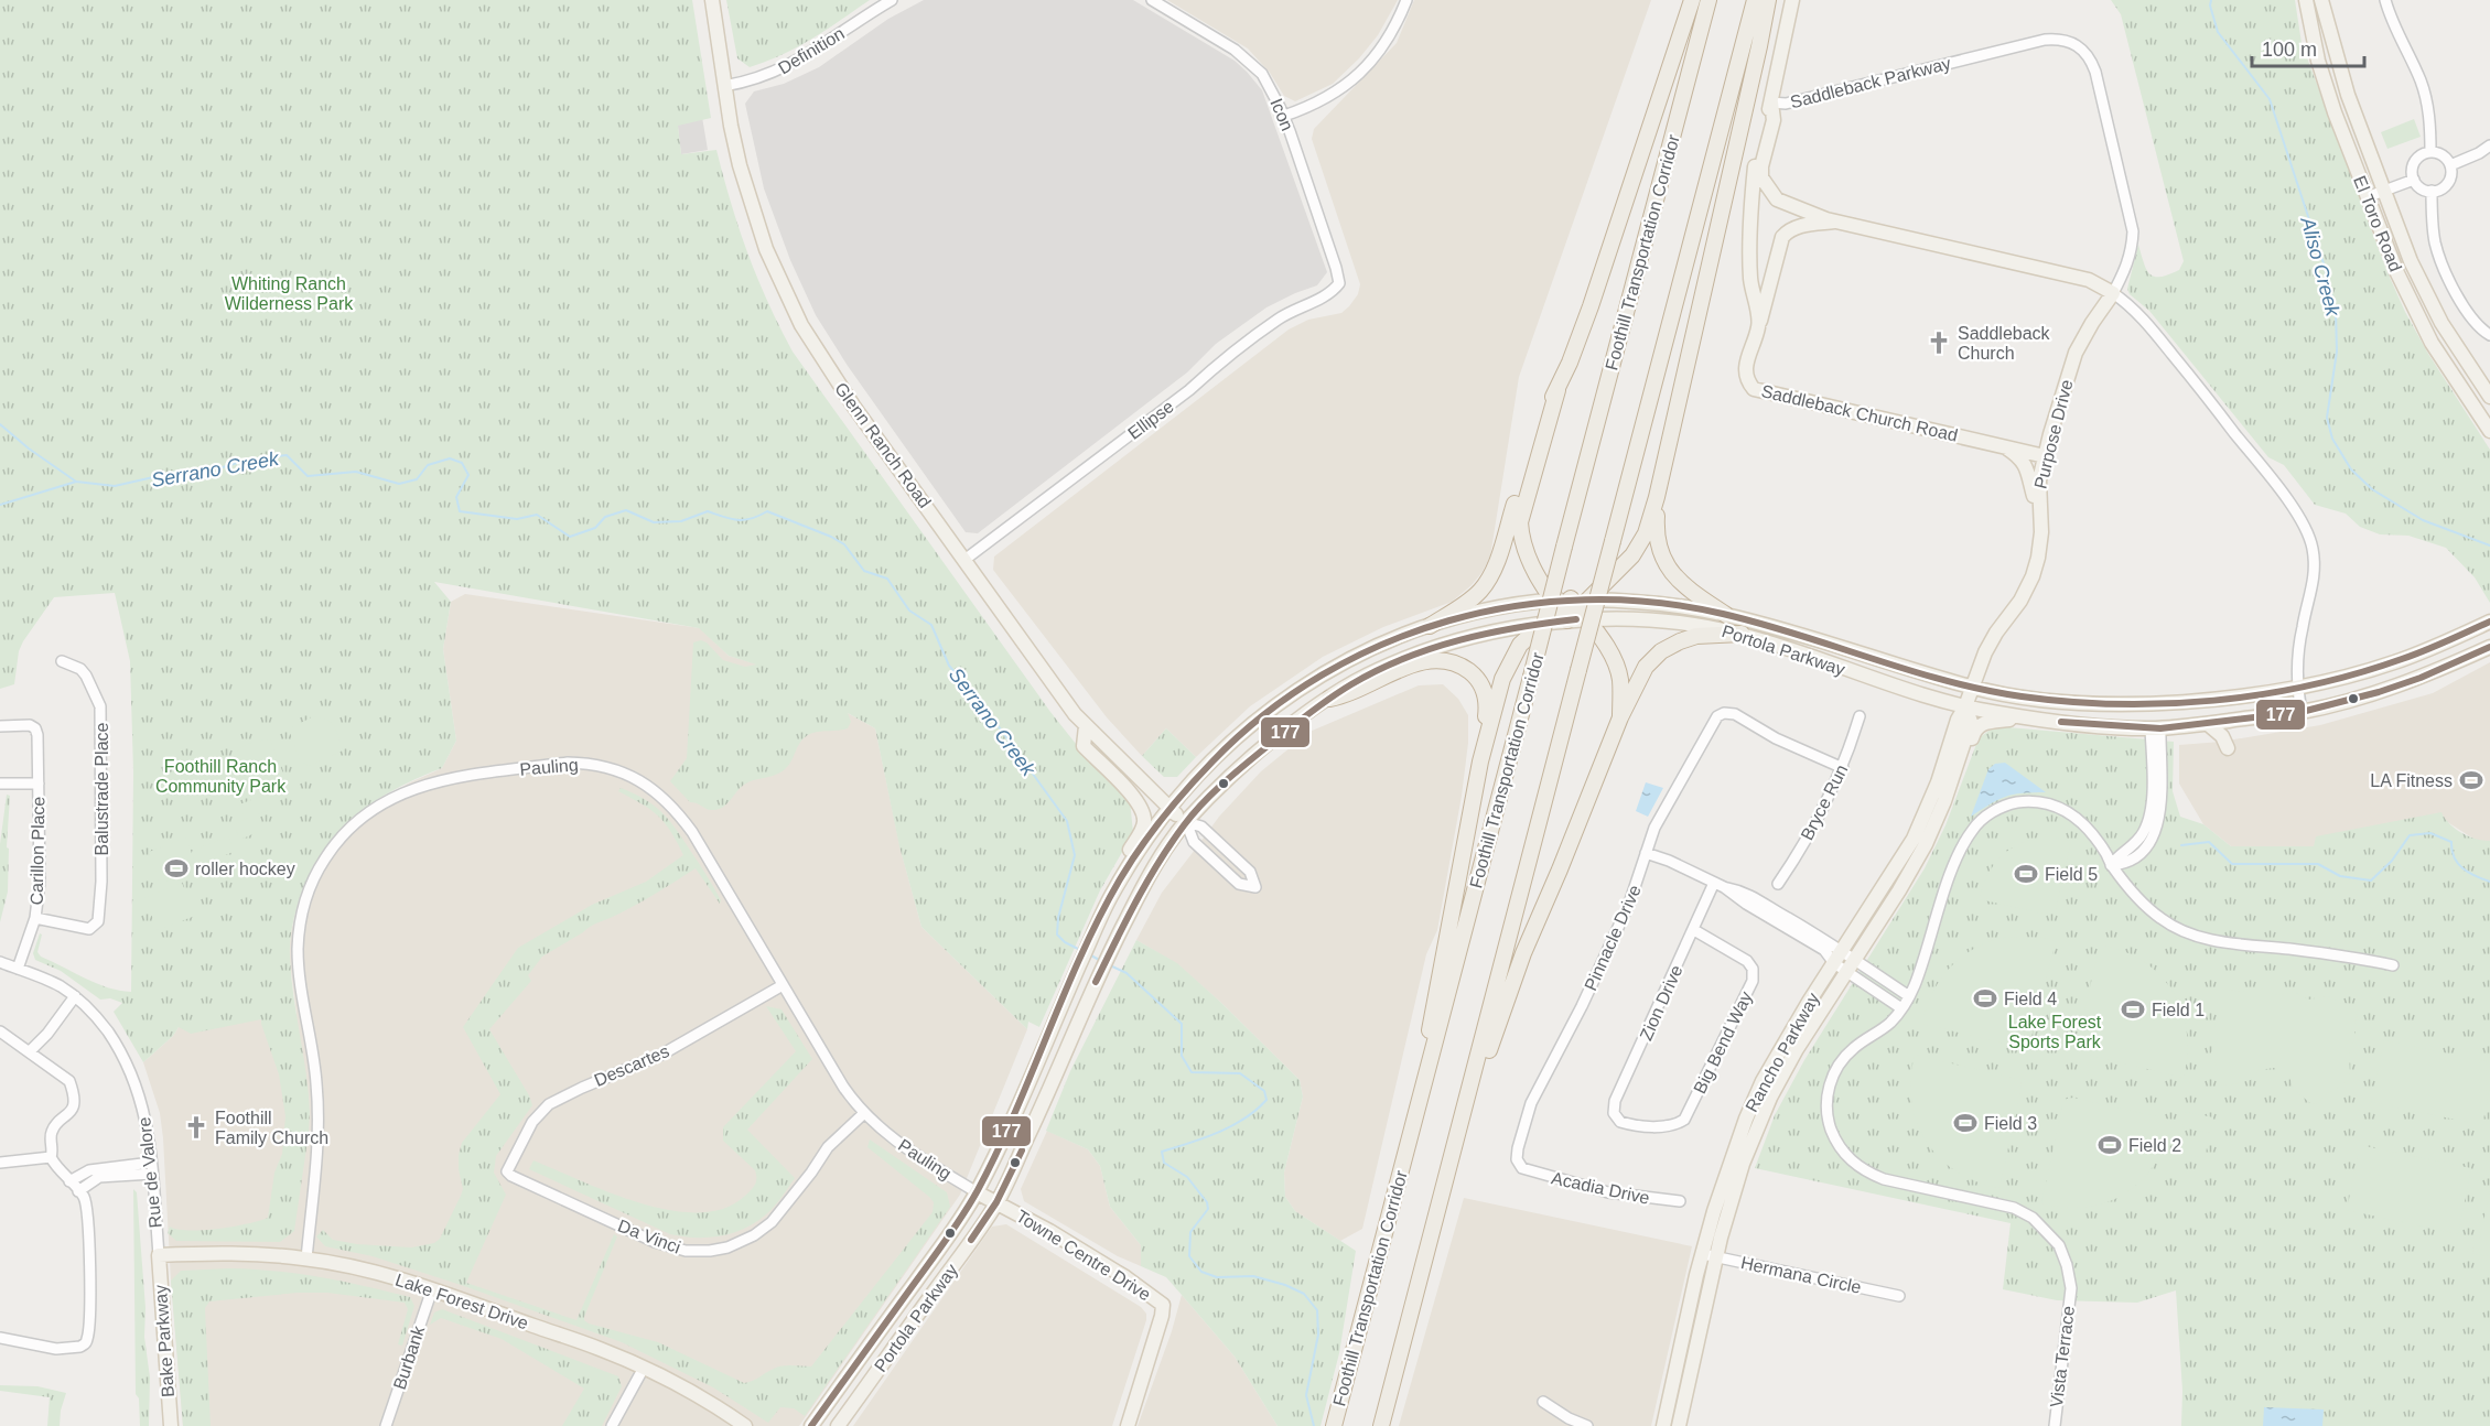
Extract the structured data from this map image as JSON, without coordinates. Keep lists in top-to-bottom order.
{
  "streets": {
    "highway": ["Foothill Transportation Corridor"],
    "main road": [
      "Saddleback Parkway",
      "El Toro Road",
      "Saddleback Church Road",
      "Purpose Drive",
      "Glenn Ranch Road",
      "Portola Parkway",
      "Pauling",
      "Rancho Parkway",
      "Towne Centre Drive",
      "Lake Forest Drive",
      "Bake Parkway"
    ],
    "street": [
      "Definition",
      "Icon",
      "Ellipse",
      "Balustrade Place",
      "Bryce Run",
      "Carillon Place",
      "Pinnacle Drive",
      "Zion Drive",
      "Big Bend Way",
      "Descartes",
      "Rue de Valore",
      "Acadia Drive",
      "Da Vinci",
      "Hermana Circle",
      "Vista Terrace",
      "Burbank"
    ]
  },
  "crossings": [
    ["Definition", "Glenn Ranch Road"],
    ["Saddleback Parkway", "Purpose Drive"],
    ["Saddleback Parkway", "Portola Parkway"],
    ["Icon", "Ellipse"],
    ["Saddleback Church Road", "Purpose Drive"],
    ["Ellipse", "Glenn Ranch Road"],
    ["Purpose Drive", "Portola Parkway"],
    ["Purpose Drive", "Rancho Parkway"],
    ["Glenn Ranch Road", "Portola Parkway"],
    ["Portola Parkway", "Pauling"],
    ["Portola Parkway", "Rancho Parkway"],
    ["Portola Parkway", "Towne Centre Drive"],
    ["Pauling", "Descartes"],
    ["Pauling", "Da Vinci"],
    ["Pauling", "Towne Centre Drive"],
    ["Pauling", "Lake Forest Drive"],
    ["Balustrade Place", "Carillon Place"],
    ["Bryce Run", "Pinnacle Drive"],
    ["Carillon Place", "Rue de Valore"],
    ["Pinnacle Drive", "Acadia Drive"],
    ["Zion Drive", "Big Bend Way"],
    ["Rancho Parkway", "Hermana Circle"],
    ["Descartes", "Da Vinci"],
    ["Rue de Valore", "Lake Forest Drive"],
    ["Rue de Valore", "Bake Parkway"],
    ["Lake Forest Drive", "Bake Parkway"],
    ["Lake Forest Drive", "Burbank"]
  ],
  "water": ["Aliso Creek", "Serrano Creek"],
  "parks": ["Whiting Ranch Wilderness Park", "Foothill Ranch Community Park", "Lake Forest Sports Park"],
  "places": {
    "church": ["Saddleback Church", "Foothill Family Church"],
    "sports": [
      "LA Fitness",
      "roller hockey",
      "Field 5",
      "Field 4",
      "Field 1",
      "Field 3",
      "Field 2"
    ]
  },
  "lines": ["transit line 177"],
  "scale_bar": "100 m"
}
